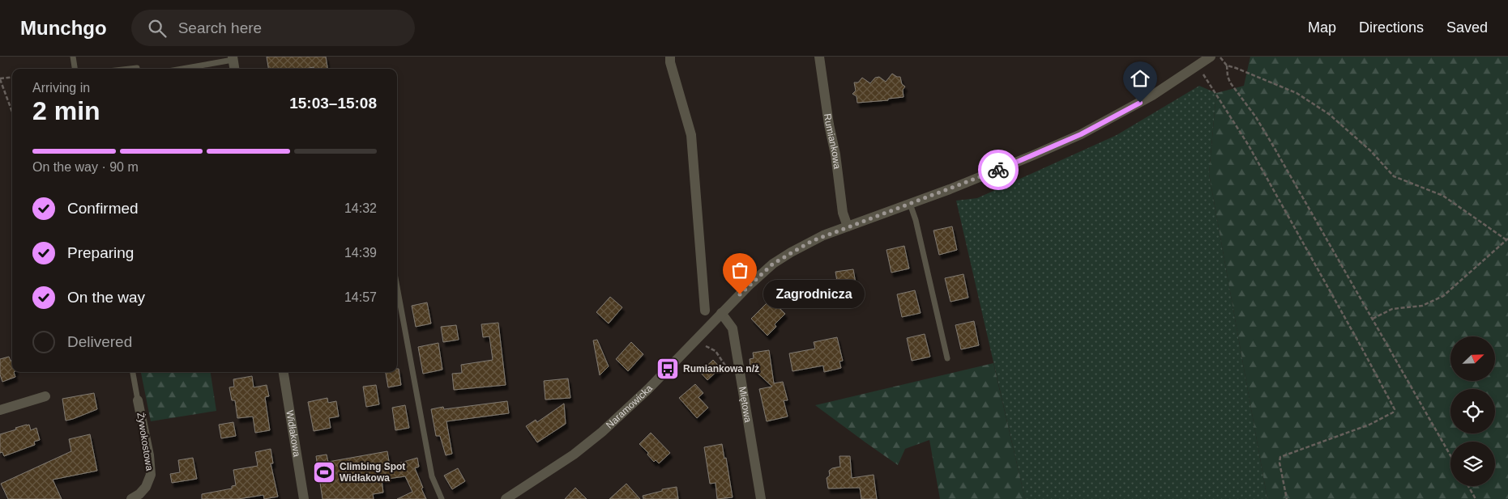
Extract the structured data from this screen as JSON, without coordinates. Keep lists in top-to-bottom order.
{
  "streets": {
    "street": [
      "Rumiankowa",
      "Miętowa",
      "Naramowicka",
      "Widłakowa",
      "Żywokostowa"
    ]
  },
  "crossings": [
    ["Rumiankowa", "Naramowicka"],
    ["Miętowa", "Naramowicka"]
  ],
  "places": {
    "other": ["Zagrodnicza"],
    "bus stop": ["Rumiankowa n/ż"],
    "sports": ["Climbing Spot Widłakowa"]
  },
  "north": "top right",
  "page": {
    "header": "Munchgo",
    "search": "Search here",
    "nav": ["Map", "Directions", "Saved"],
    "heading": ["2 min", "Arriving in", "15:03–15:08"],
    "bar": "On the way · 90 m",
    "list": [
      ["Confirmed", "14:32"],
      ["Preparing", "14:39"],
      ["On the way", "14:57"],
      "Delivered"
    ],
    "bubble": "Zagrodnicza"
  }
}
